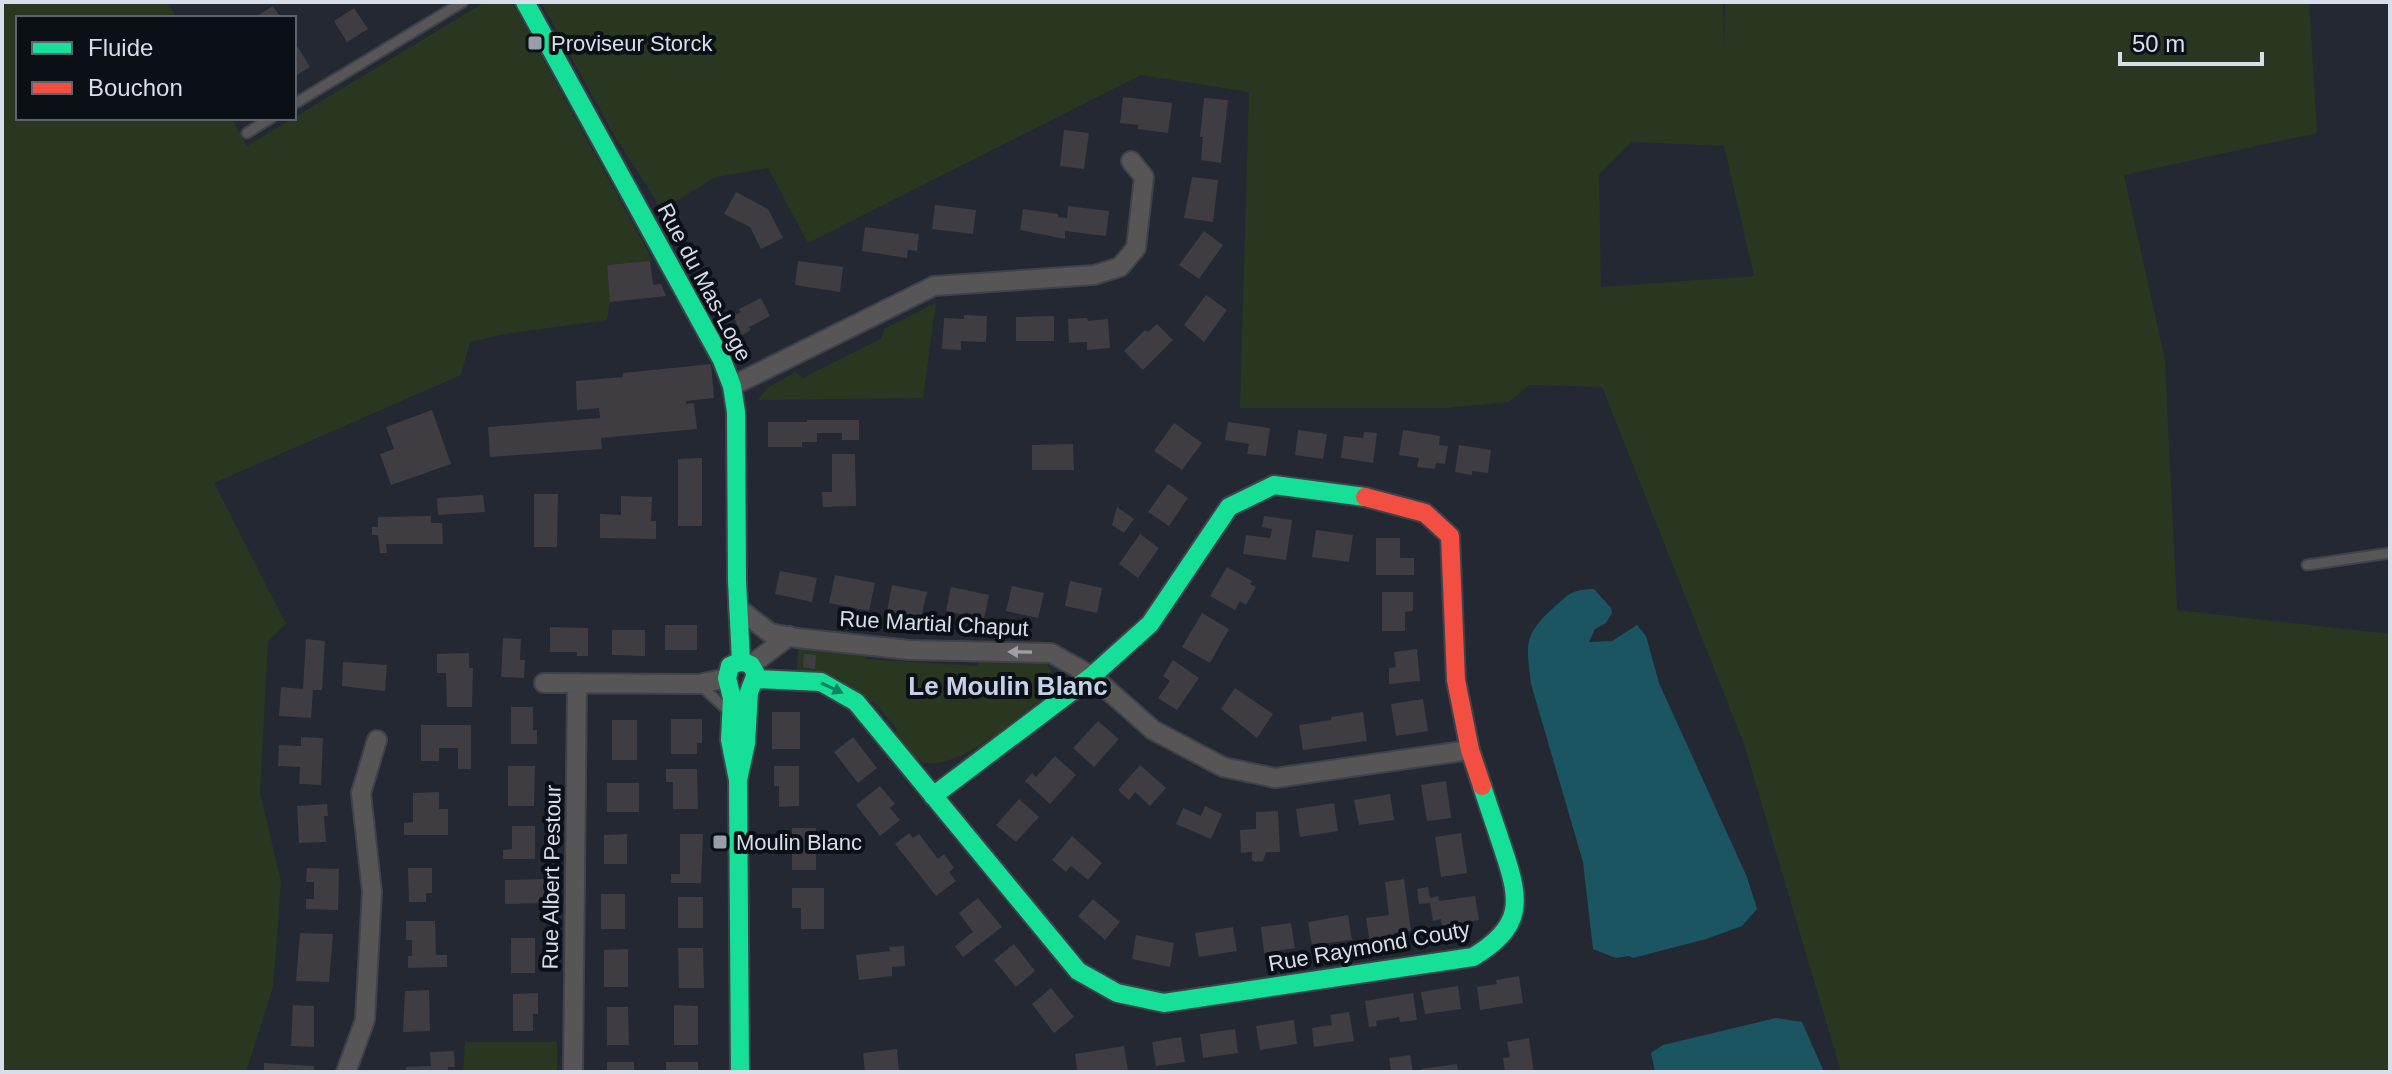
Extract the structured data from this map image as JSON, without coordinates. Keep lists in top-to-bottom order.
{
  "streets": {
    "street": [
      "Rue du Mas-Loge",
      "Rue Martial Chaput",
      "Rue Albert Pestour",
      "Rue Raymond Couty"
    ]
  },
  "crossings": [
    ["Rue du Mas-Loge", "Rue Martial Chaput"],
    ["Rue du Mas-Loge", "Rue Raymond Couty"],
    ["Rue Martial Chaput", "Rue Raymond Couty"]
  ],
  "one_way": ["Rue Martial Chaput"],
  "districts": ["Le Moulin Blanc"],
  "places": {
    "transit": ["Proviseur Storck", "Moulin Blanc"]
  },
  "legend": ["Fluide", "Bouchon"],
  "scale_bar": "50 m"
}
